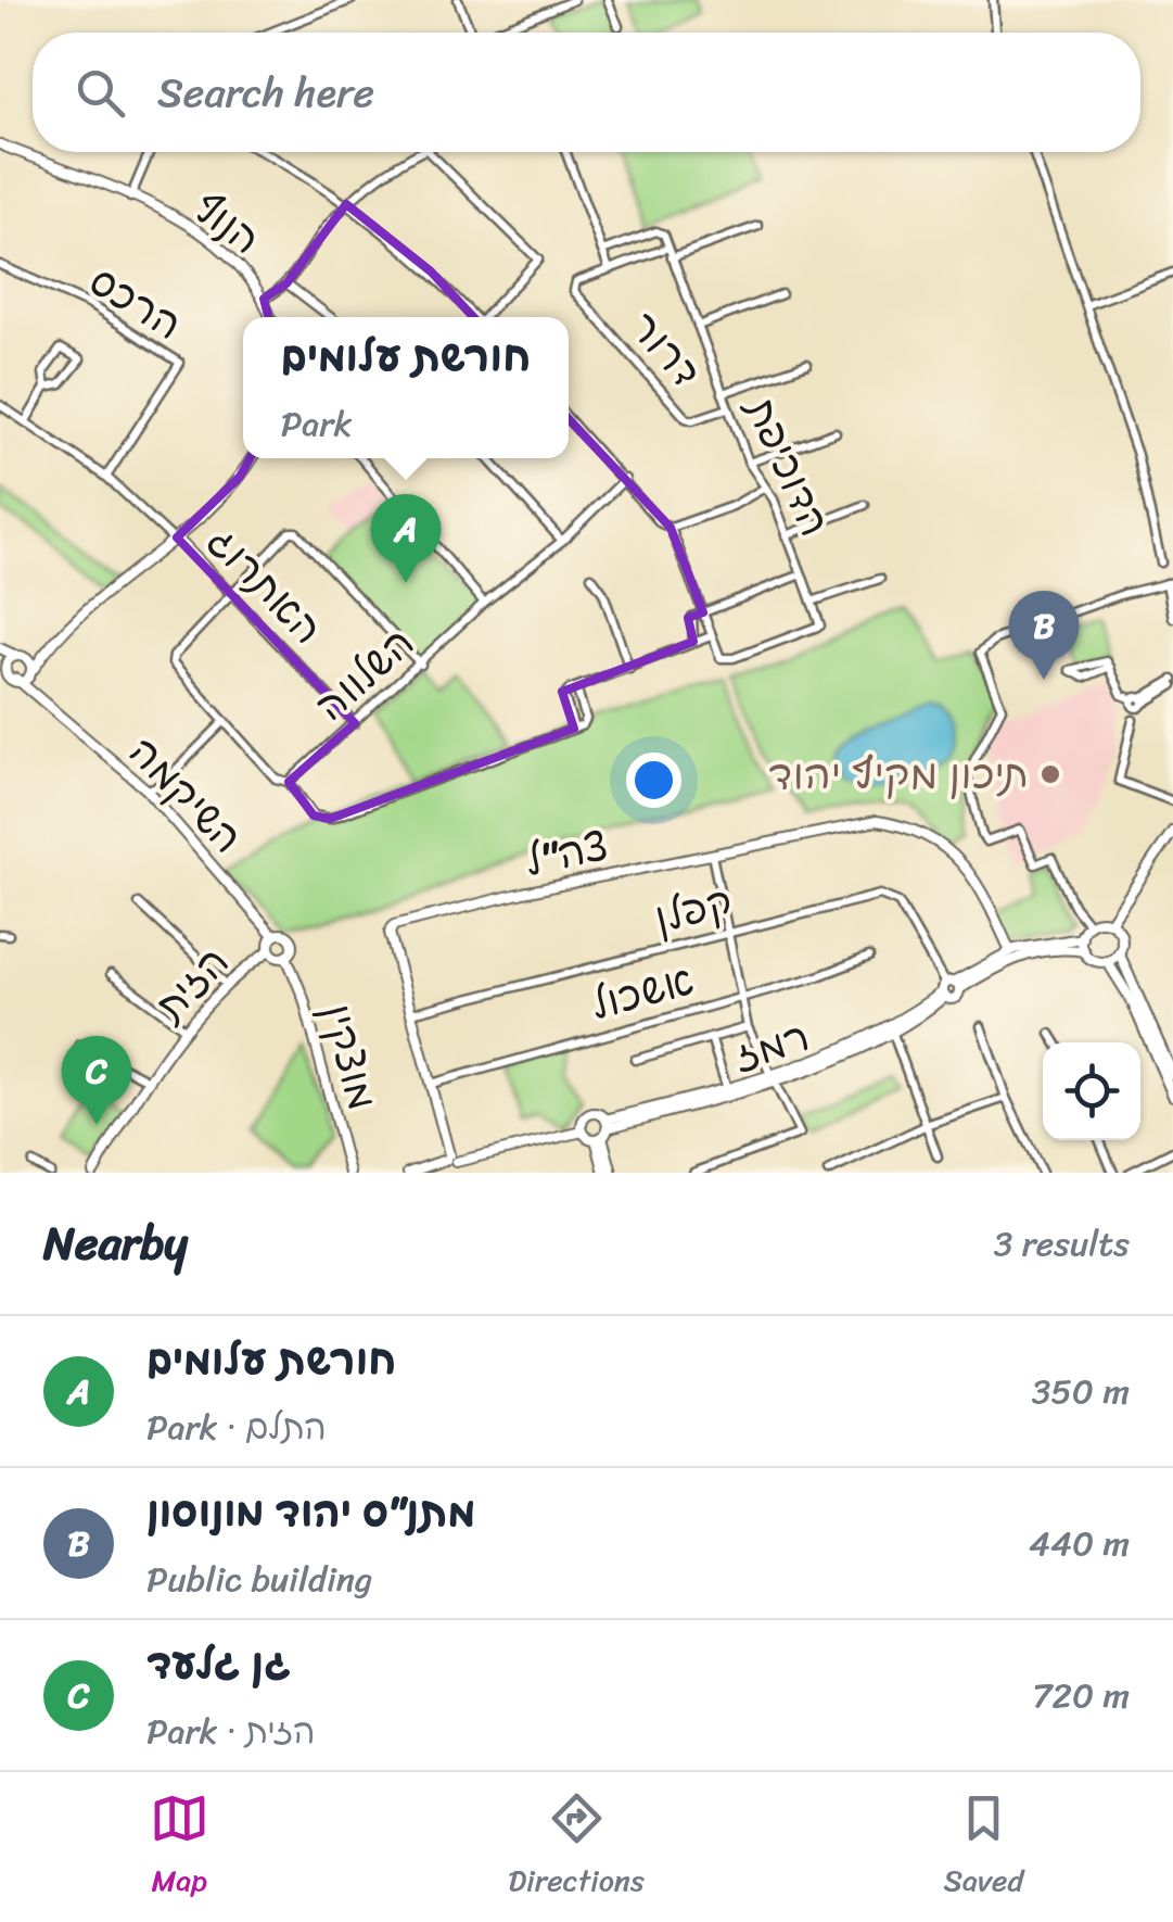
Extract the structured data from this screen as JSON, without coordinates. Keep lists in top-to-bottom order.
{
  "streets": {
    "street": [
      "הנוף",
      "הרכס",
      "דרור",
      "הדוכיפת",
      "האתרוג",
      "השלווה",
      "השיקמה",
      "צה\"ל",
      "קפלן",
      "הזית",
      "אשכול",
      "רמז",
      "מוצקין"
    ]
  },
  "crossings": [
    ["הרכס", "האתרוג"],
    ["דרור", "הדוכיפת"],
    ["האתרוג", "השלווה"],
    ["השיקמה", "הזית"],
    ["השיקמה", "מוצקין"],
    ["צה\"ל", "קפלן"],
    ["צה\"ל", "רמז"],
    ["קפלן", "רמז"],
    ["הזית", "מוצקין"]
  ],
  "places": ["תיכון מקיף יהוד"],
  "page": {
    "search": "Search here",
    "popup": ["חורשת עלומים", "Park"],
    "pins": ["A", "B", "C"],
    "heading": ["Nearby", "3 results"],
    "list": [
      {
        "mark": "A",
        "name": "חורשת עלומים",
        "note": "Park · התלם",
        "value": "350 m"
      },
      {
        "mark": "B",
        "name": "מתנ\"ס יהוד מונוסון",
        "note": "Public building",
        "value": "440 m"
      },
      {
        "mark": "C",
        "name": "גן גלעד",
        "note": "Park · הזית",
        "value": "720 m"
      }
    ],
    "nav": ["Map", "Directions", "Saved"]
  }
}
